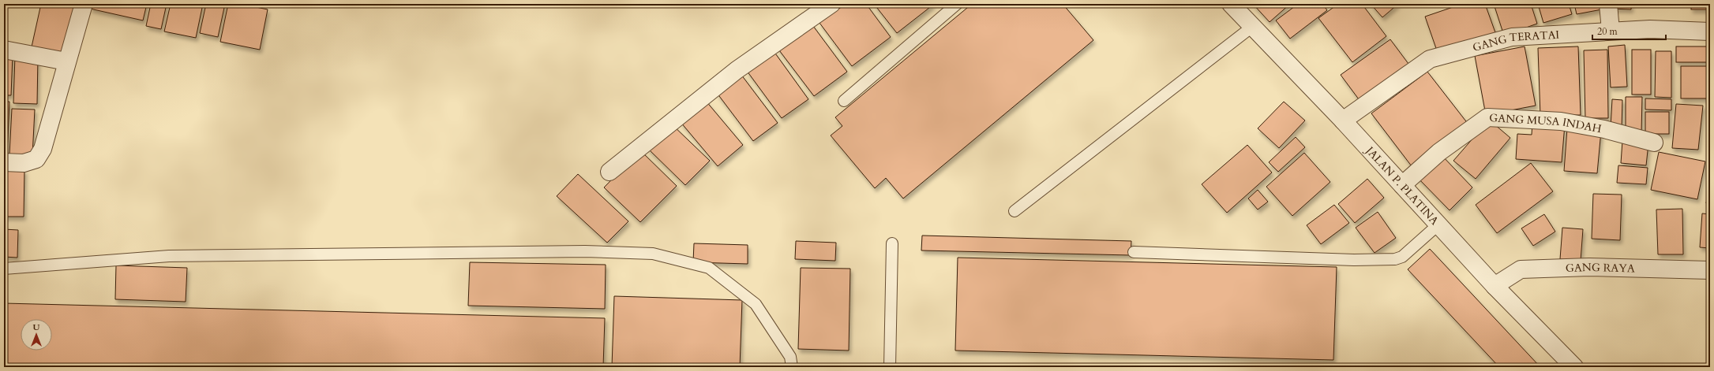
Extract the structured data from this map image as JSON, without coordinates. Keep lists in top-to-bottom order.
{
  "streets": {
    "street": [
      "GANG TERATAI",
      "GANG MUSA INDAH",
      "JALAN P. PLATINA",
      "GANG RAYA"
    ]
  },
  "crossings": [
    ["GANG TERATAI", "JALAN P. PLATINA"],
    ["GANG MUSA INDAH", "JALAN P. PLATINA"],
    ["JALAN P. PLATINA", "GANG RAYA"]
  ],
  "scale_bar": "20 m",
  "north": "top"
}
